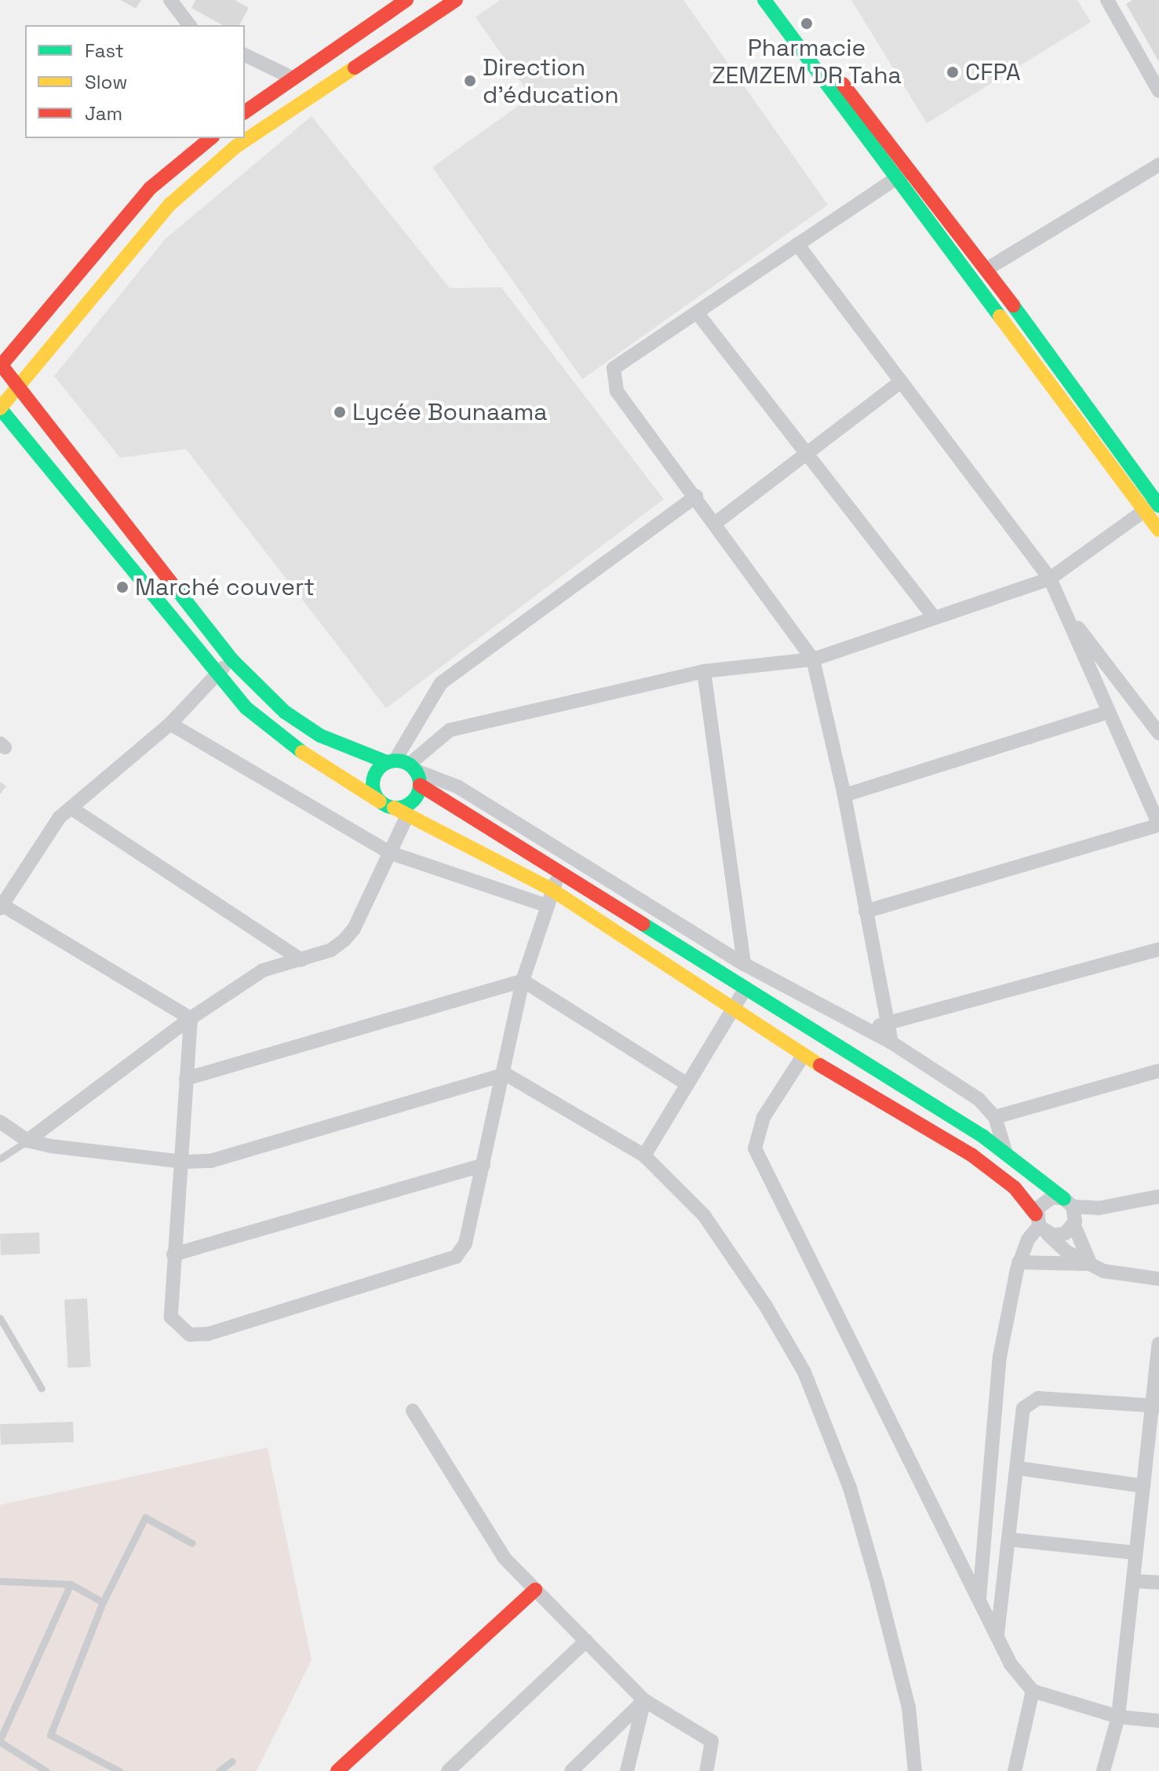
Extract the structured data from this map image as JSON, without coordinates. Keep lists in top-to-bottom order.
{
  "places": [
    "Pharmacie ZEMZEM DR Taha",
    "CFPA",
    "Direction d'éducation",
    "Lycée Bounaama",
    "Marché couvert"
  ],
  "legend": ["Fast", "Slow", "Jam"]
}
